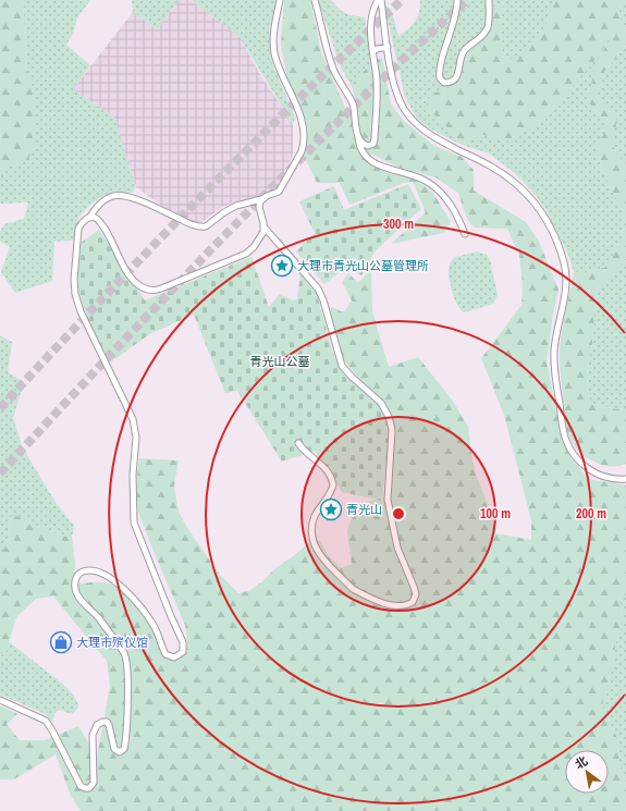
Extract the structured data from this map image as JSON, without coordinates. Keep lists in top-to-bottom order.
{
  "parks": ["青光山公墓"],
  "places": {
    "place": ["大理市青光山公墓管理所", "青光山"],
    "shop": ["大理市殡仪馆"]
  },
  "north": "top left",
  "rings": ["300 m", "100 m", "200 m"]
}
